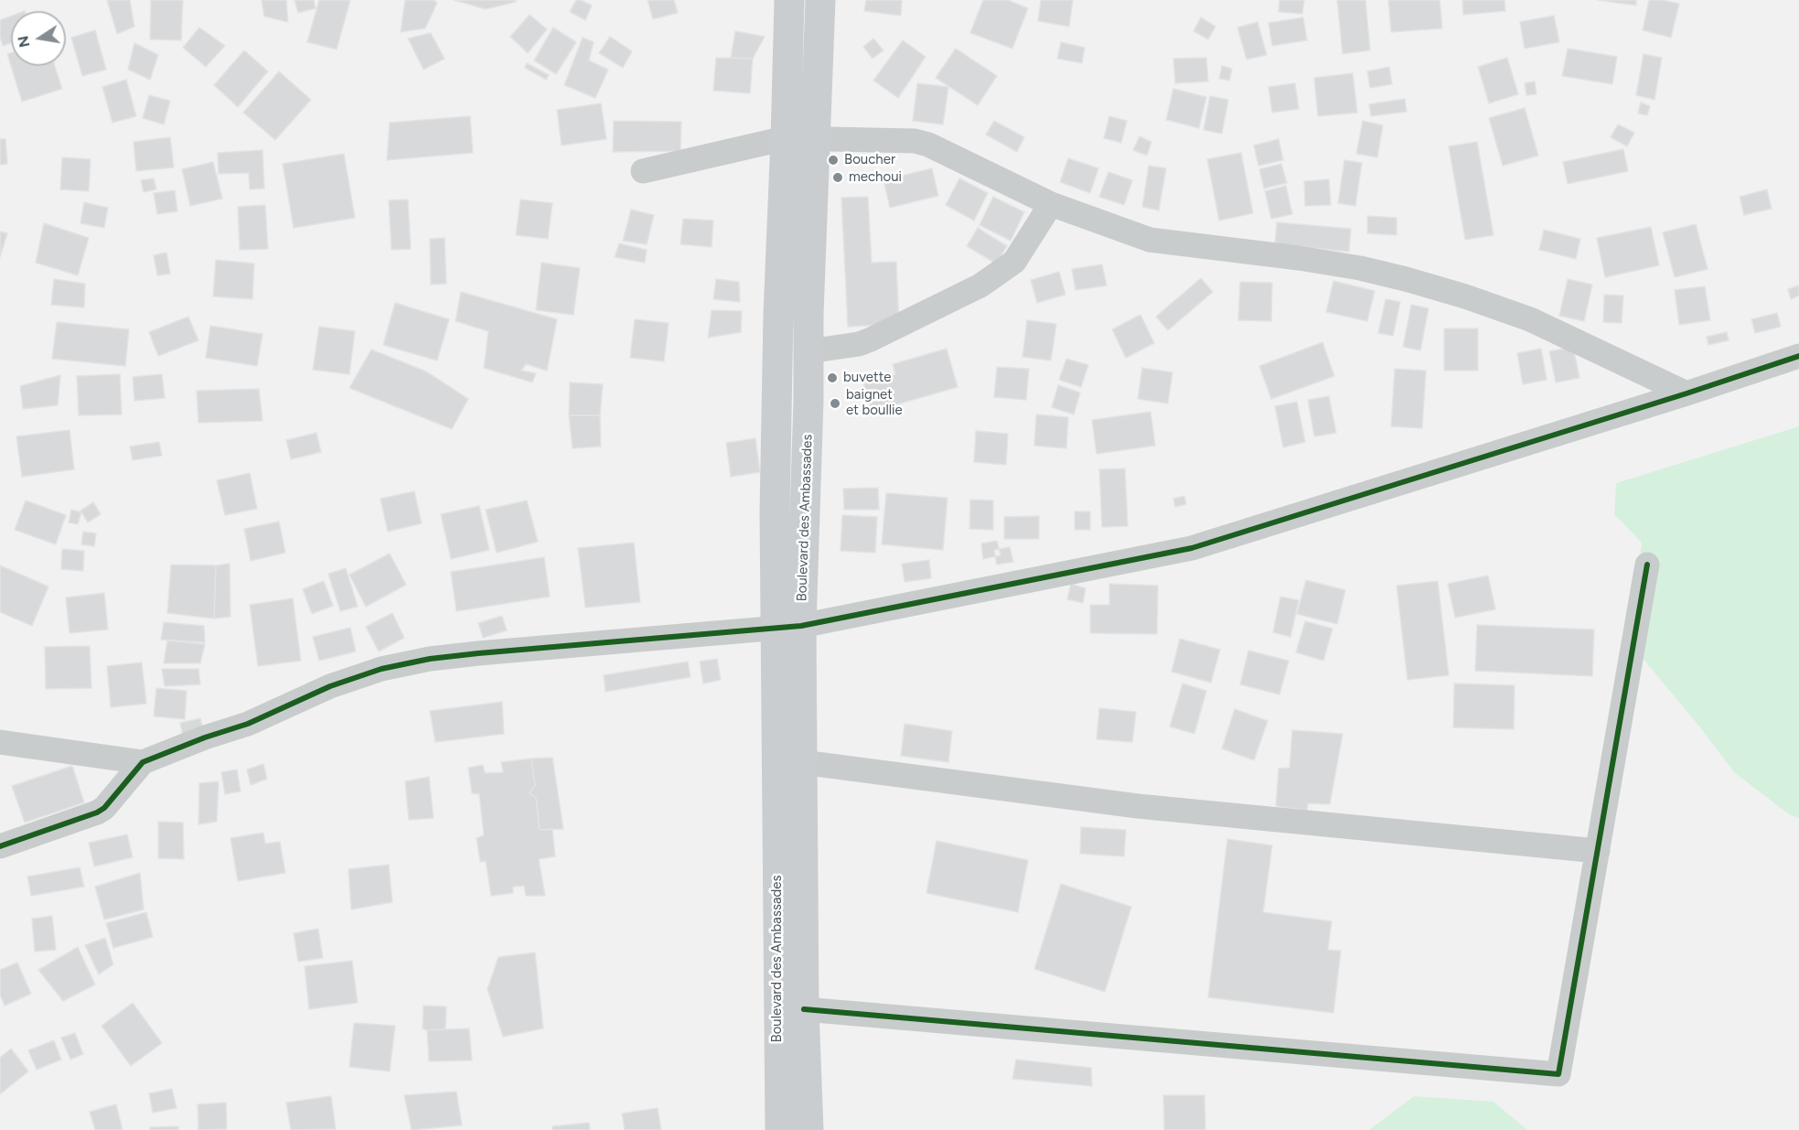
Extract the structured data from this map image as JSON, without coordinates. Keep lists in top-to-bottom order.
{
  "streets": {
    "main road": ["Boulevard des Ambassades"]
  },
  "places": [
    "Boucher",
    "mechoui",
    "buvette",
    "baignet et boullie"
  ],
  "north": "left"
}
